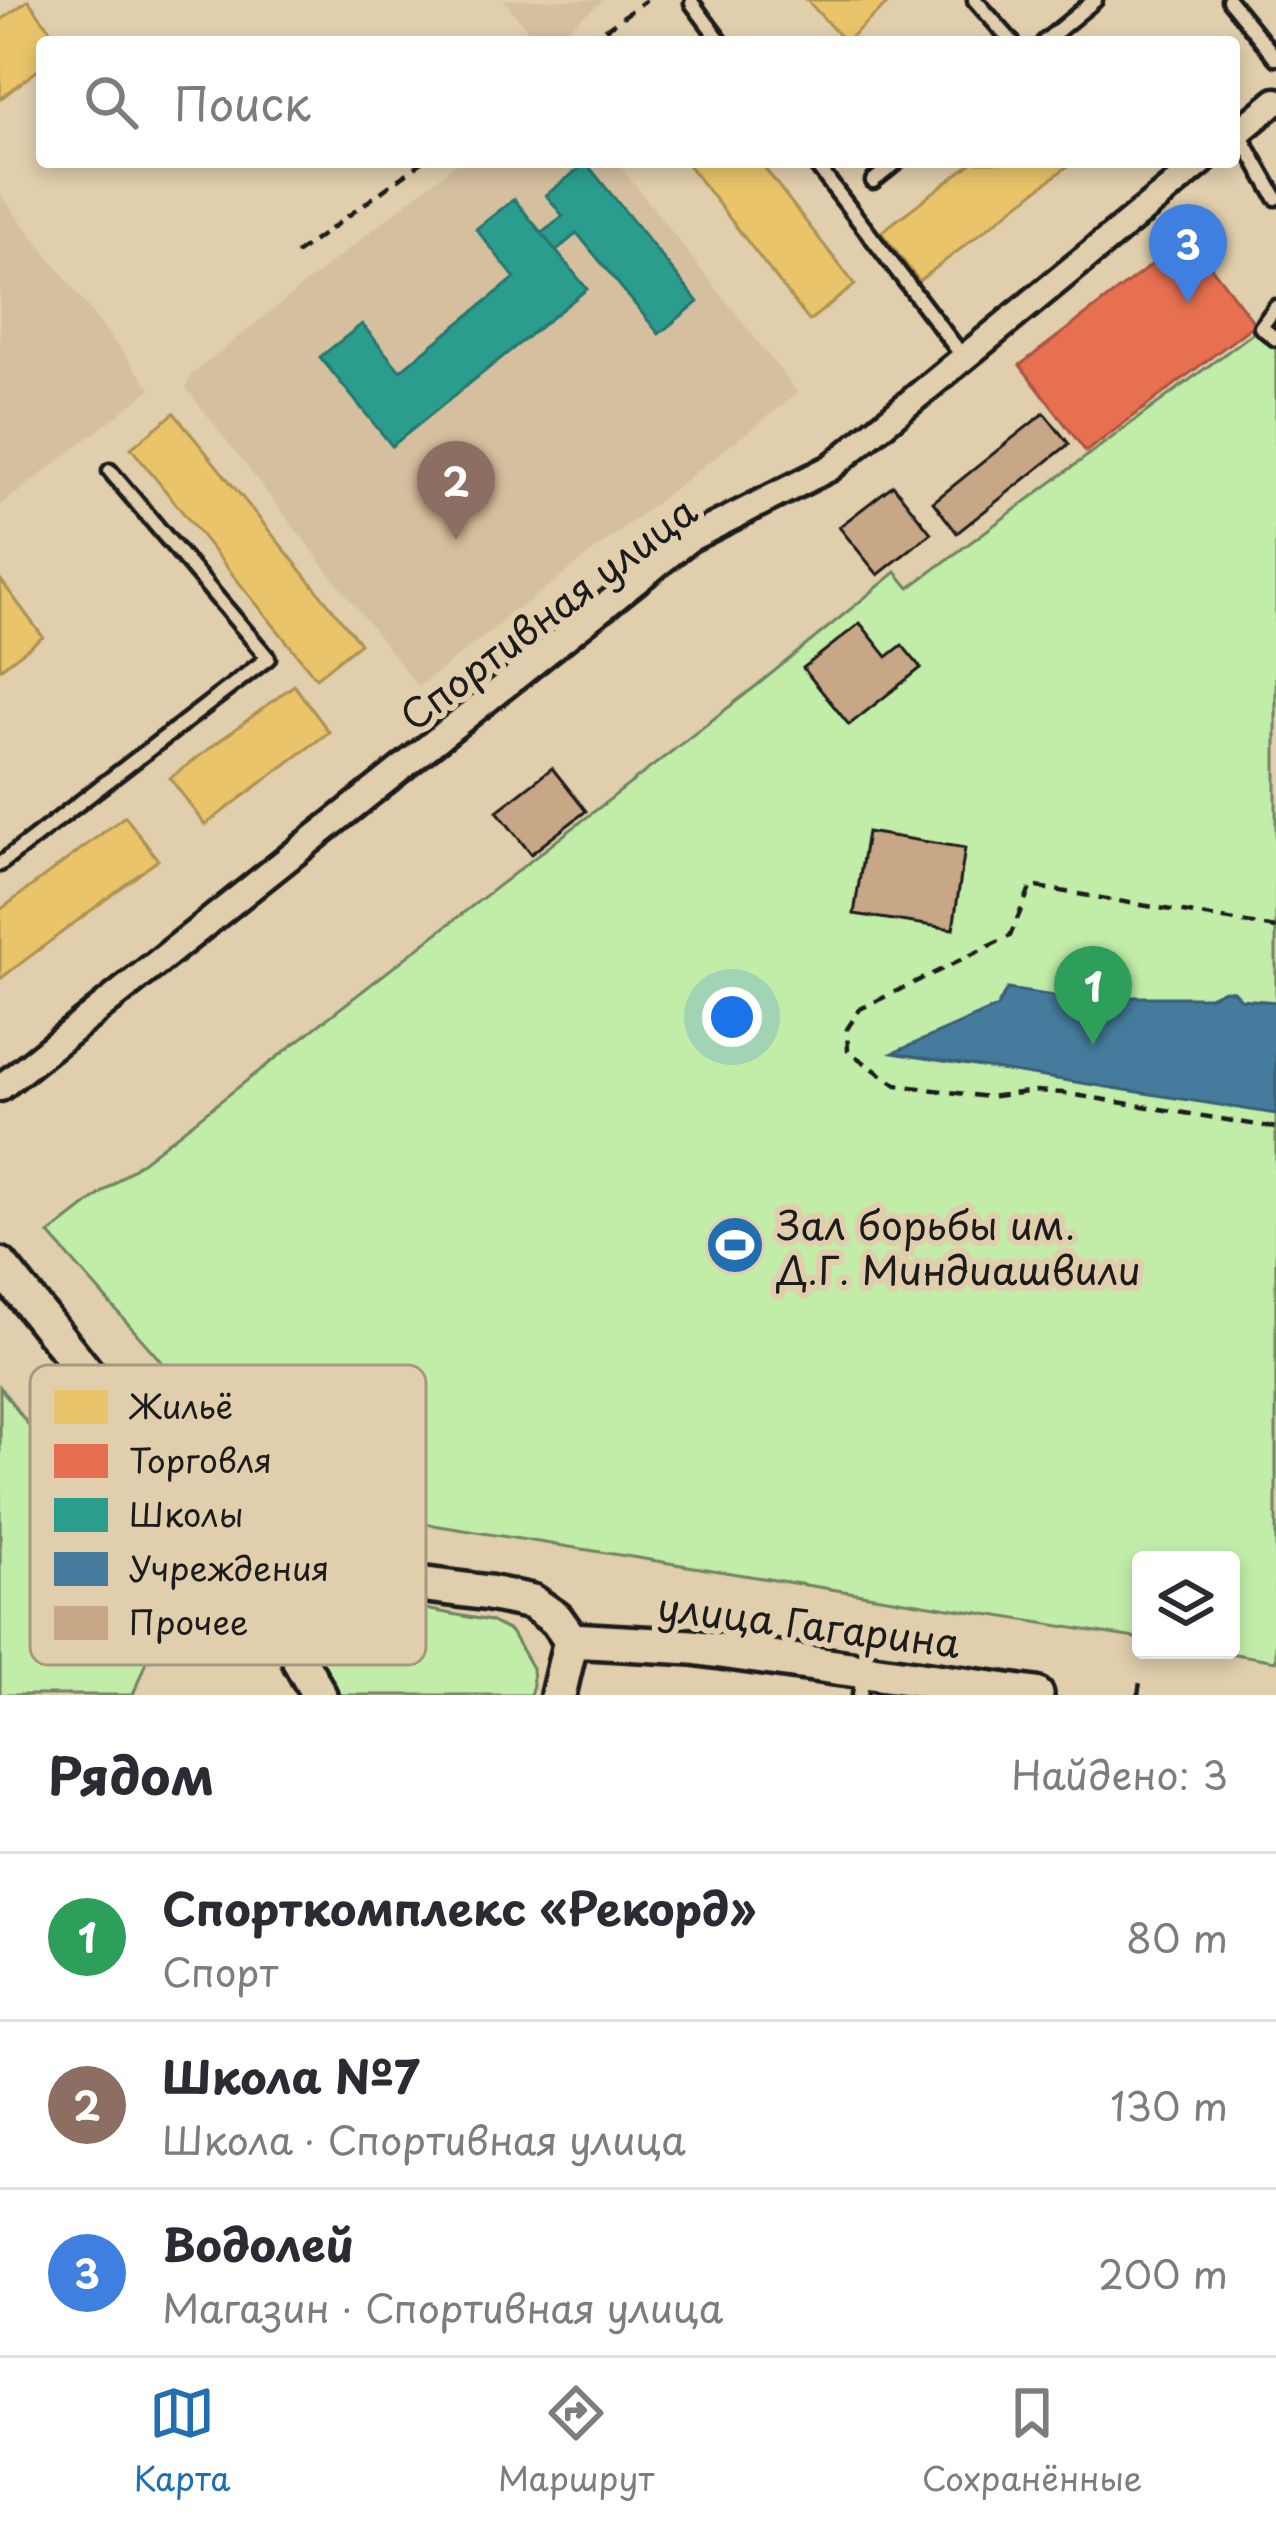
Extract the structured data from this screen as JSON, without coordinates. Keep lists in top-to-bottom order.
{
  "streets": {
    "main road": ["улица Гагарина"],
    "street": ["Спортивная улица"]
  },
  "places": {
    "sports": ["Зал борьбы им. Д.Г. Миндиашвили"]
  },
  "legend": [
    "Жильё",
    "Торговля",
    "Школы",
    "Учреждения",
    "Прочее"
  ],
  "page": {
    "search": "Поиск",
    "pins": ["3", "2", "1"],
    "heading": ["Рядом", "Найдено: 3"],
    "list": [
      {
        "mark": "1",
        "name": "Спорткомплекс «Рекорд»",
        "note": "Спорт",
        "value": "80 m"
      },
      {
        "mark": "2",
        "name": "Школа №7",
        "note": "Школа · Спортивная улица",
        "value": "130 m"
      },
      {
        "mark": "3",
        "name": "Водолей",
        "note": "Магазин · Спортивная улица",
        "value": "200 m"
      }
    ],
    "nav": ["Карта", "Маршрут", "Сохранённые"]
  }
}
